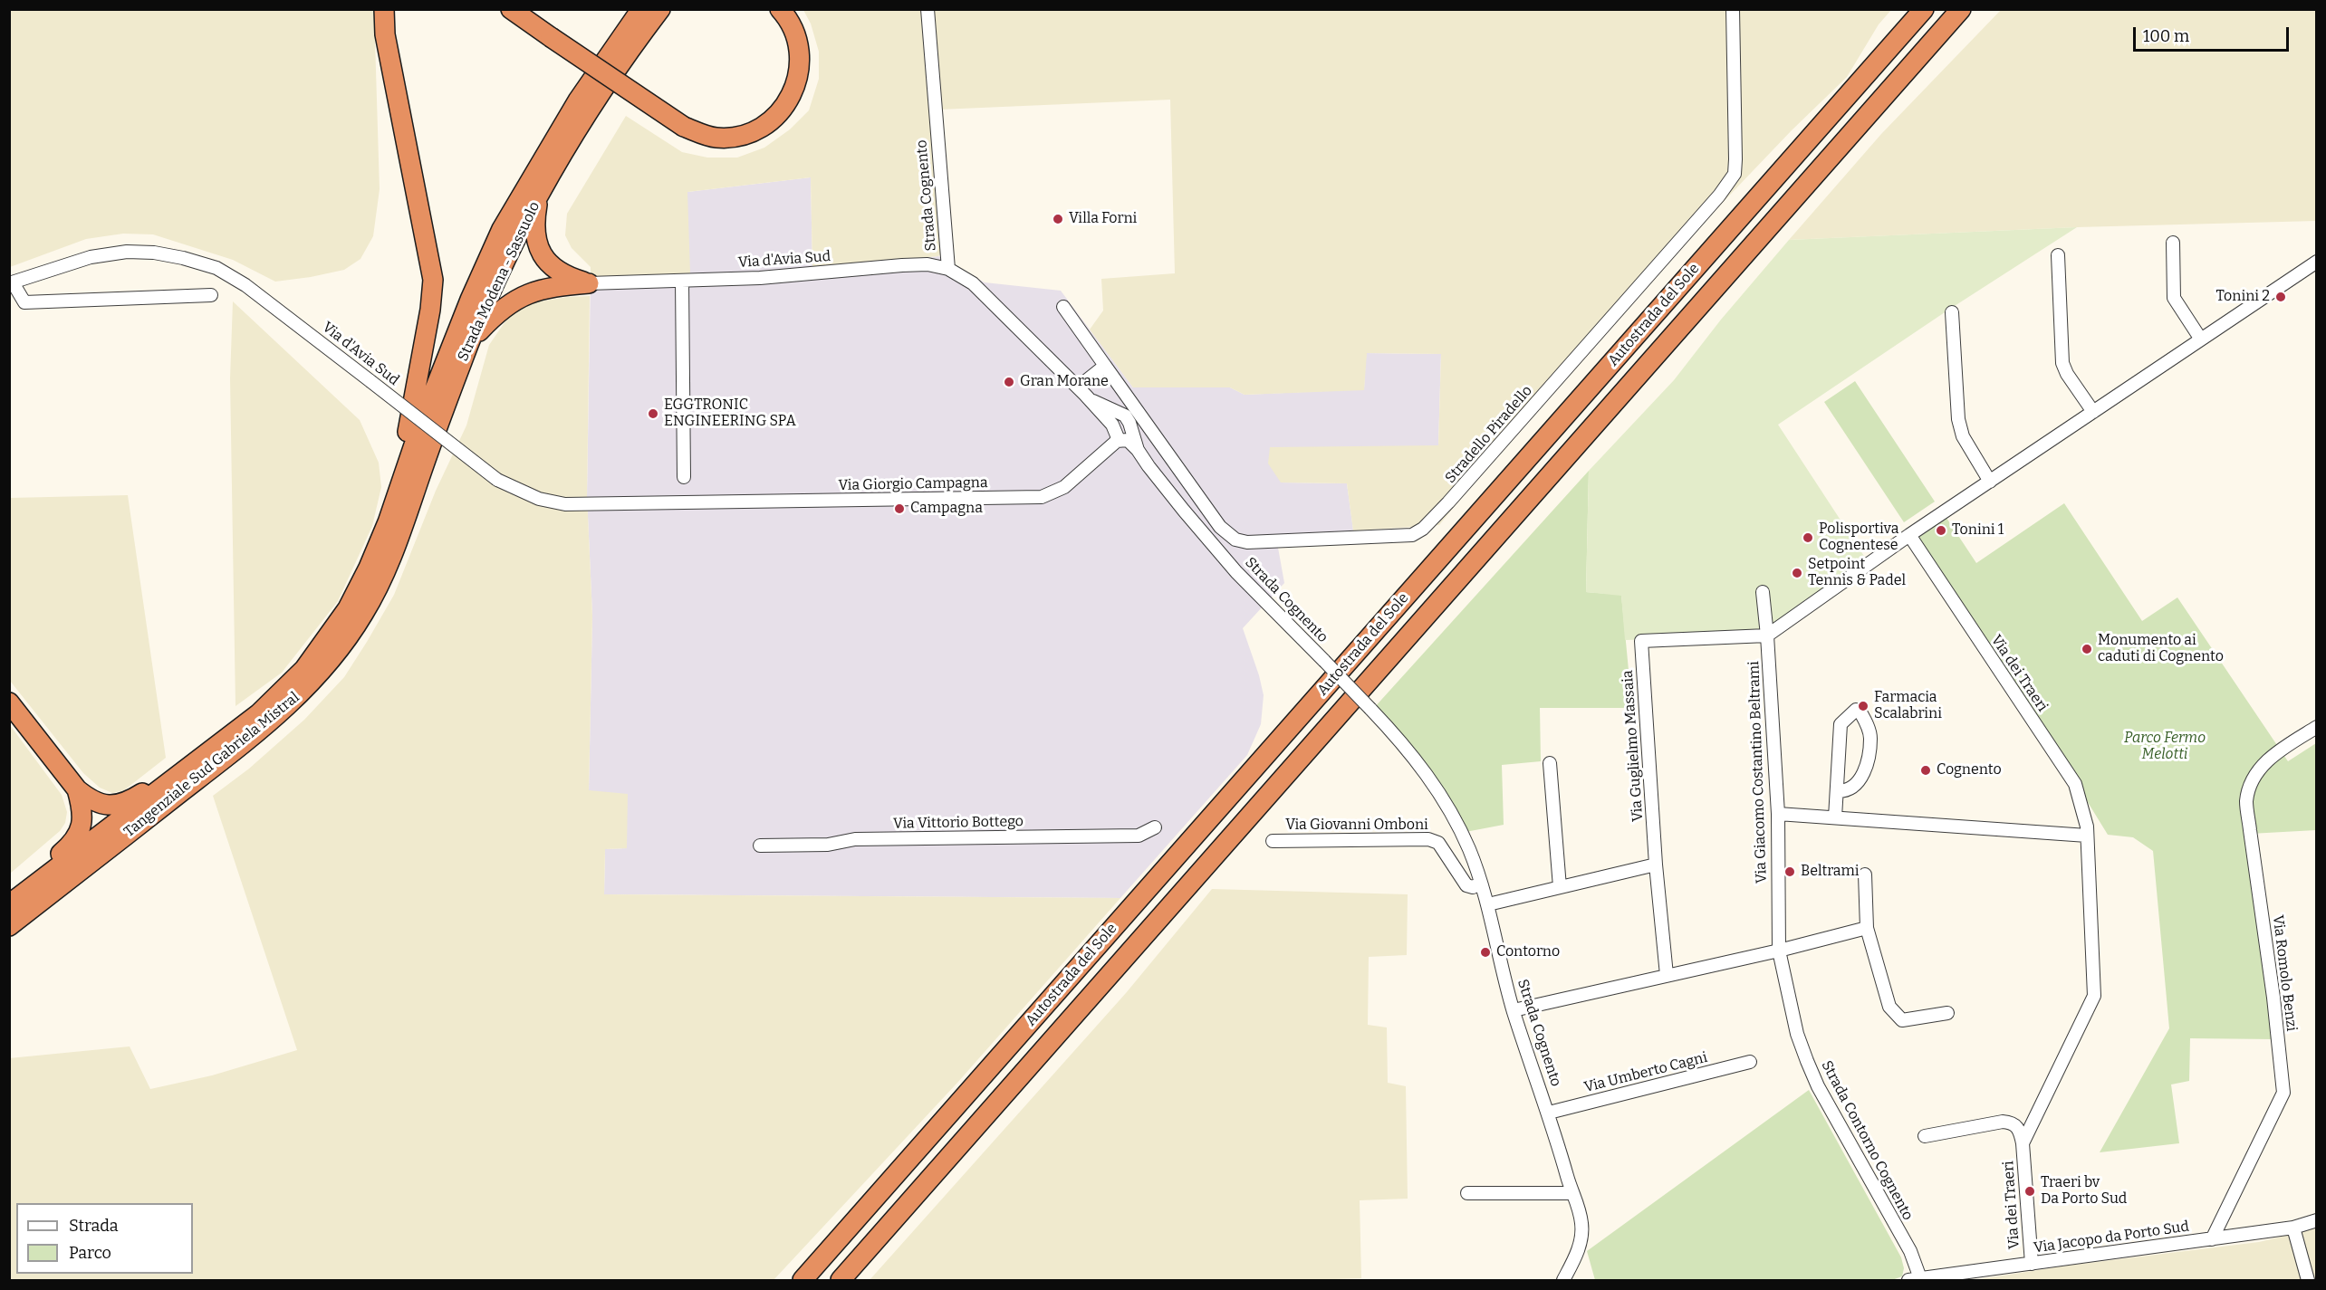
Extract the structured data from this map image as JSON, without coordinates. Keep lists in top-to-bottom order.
{
  "streets": {
    "highway": ["Strada Modena - Sassuolo", "Autostrada del Sole", "Tangenziale Sud Gabriela Mistral"],
    "street": [
      "Strada Cognento",
      "Via d'Avia Sud",
      "Stradello Piradello",
      "Via Giorgio Campagna",
      "Via dei Traeri",
      "Via Guglielmo Massaia",
      "Via Giacomo Costantino Beltrami",
      "Via Vittorio Bottego",
      "Via Giovanni Omboni",
      "Via Romolo Benzi",
      "Via Umberto Cagni",
      "Strada Contorno Cognento",
      "Via Jacopo da Porto Sud"
    ]
  },
  "crossings": [
    ["Strada Cognento", "Via d'Avia Sud"],
    ["Strada Cognento", "Via Giorgio Campagna"],
    ["Strada Cognento", "Via Giovanni Omboni"],
    ["Strada Cognento", "Via Umberto Cagni"],
    ["Via d'Avia Sud", "Via Giorgio Campagna"],
    ["Strada Modena - Sassuolo", "Tangenziale Sud Gabriela Mistral"],
    ["Via dei Traeri", "Via Jacopo da Porto Sud"],
    ["Via Guglielmo Massaia", "Via Giacomo Costantino Beltrami"],
    ["Via Giacomo Costantino Beltrami", "Strada Contorno Cognento"],
    ["Via Romolo Benzi", "Via Jacopo da Porto Sud"],
    ["Strada Contorno Cognento", "Via Jacopo da Porto Sud"]
  ],
  "parks": ["Parco Fermo Melotti"],
  "places": [
    "Villa Forni",
    "Tonini 2",
    "Gran Morane",
    "EGGTRONIC ENGINEERING SPA",
    "Campagna",
    "Tonini 1",
    "Polisportiva Cognentese",
    "Setpoint Tennis & Padel",
    "Monumento ai caduti di Cognento",
    "Farmacia Scalabrini",
    "Cognento",
    "Beltrami",
    "Contorno",
    "Traeri bv Da Porto Sud"
  ],
  "legend": ["Strada", "Parco"],
  "scale_bar": "100 m"
}
